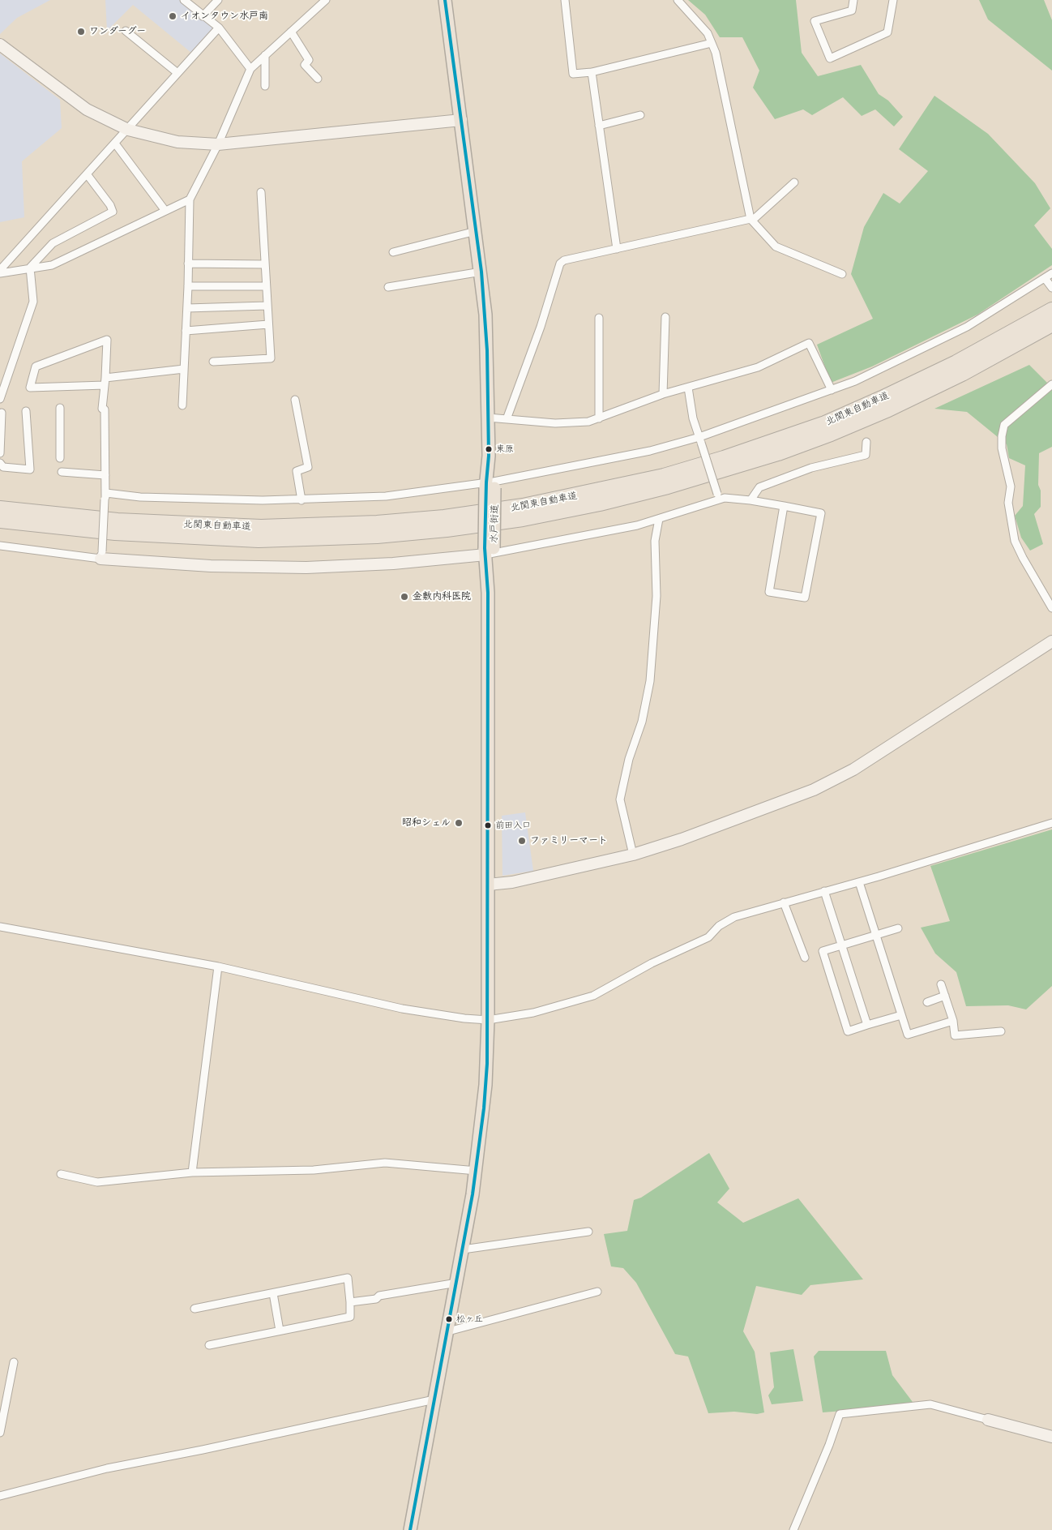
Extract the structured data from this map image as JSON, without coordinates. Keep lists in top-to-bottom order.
{
  "streets": {
    "highway": ["北関東自動車道"],
    "main road": ["水戸街道"]
  },
  "places": [
    "イオンタウン水戸南",
    "ワンダーグー",
    "東原",
    "金敷内科医院",
    "昭和シェル",
    "前田入口",
    "ファミリーマート",
    "松ヶ丘"
  ]
}
